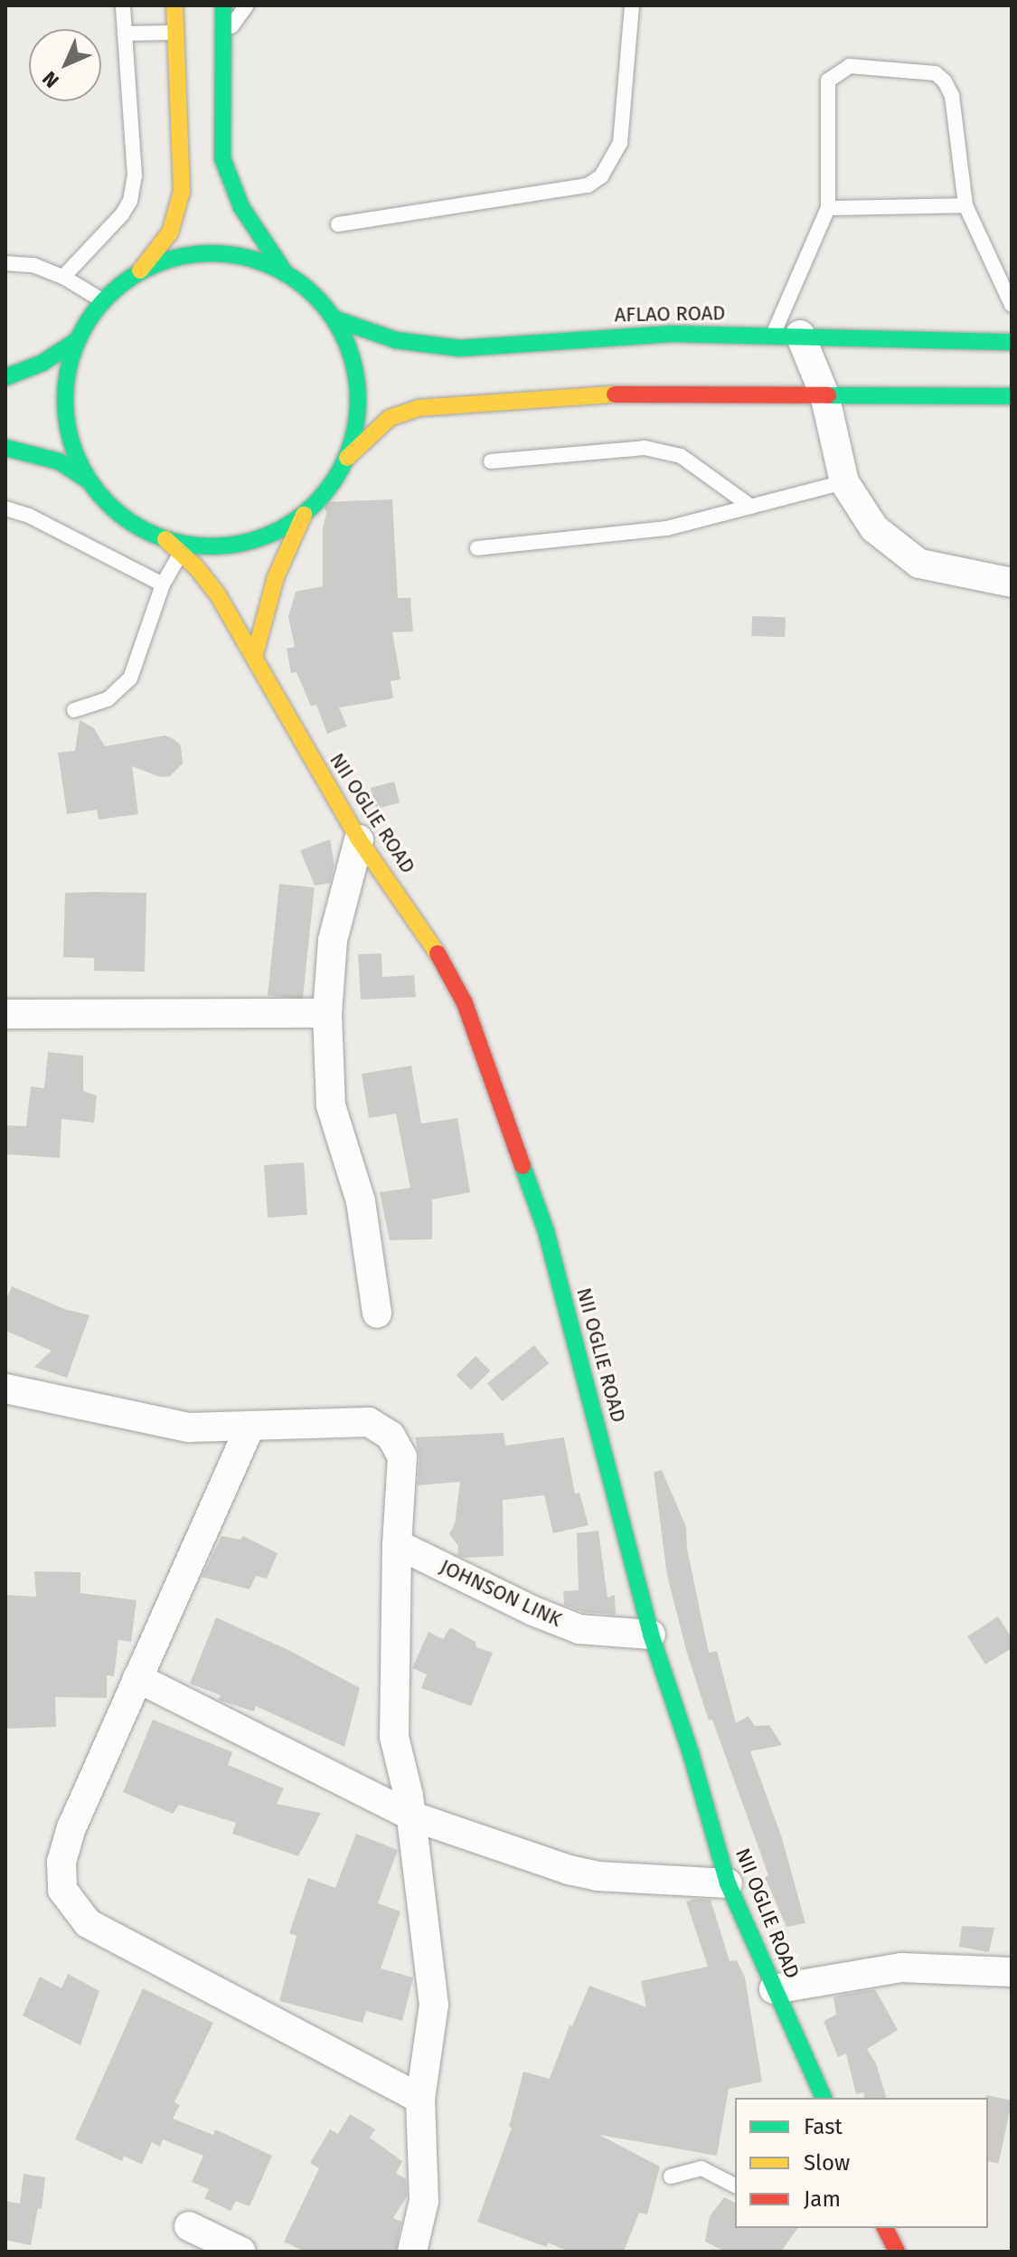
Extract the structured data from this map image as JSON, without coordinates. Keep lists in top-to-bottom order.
{
  "streets": {
    "main road": ["AFLAO ROAD", "NII OGLIE ROAD"],
    "street": ["JOHNSON LINK"]
  },
  "crossings": [
    ["NII OGLIE ROAD", "JOHNSON LINK"]
  ],
  "legend": ["Fast", "Slow", "Jam"],
  "north": "bottom left"
}
